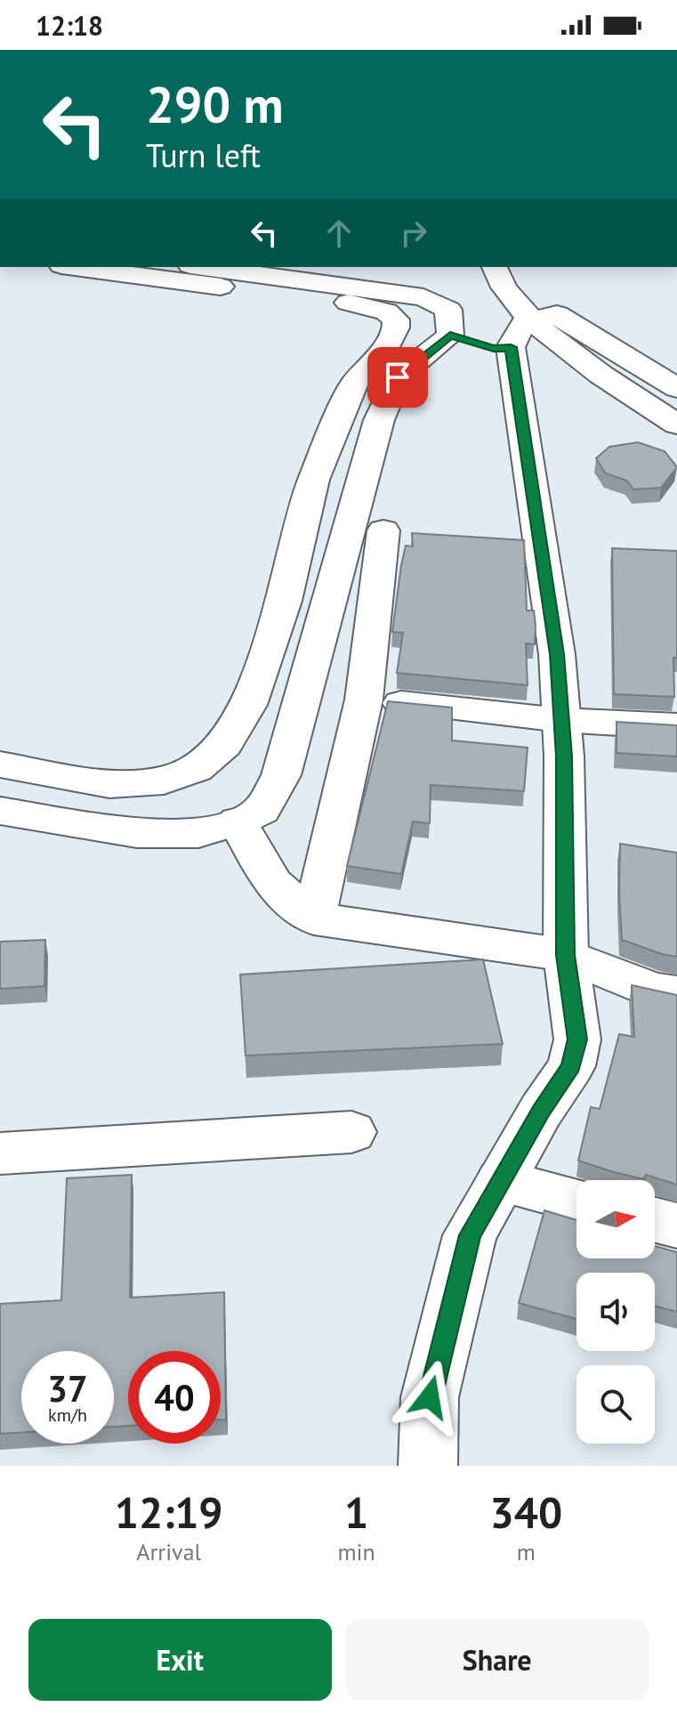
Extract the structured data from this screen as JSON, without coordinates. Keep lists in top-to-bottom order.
{
  "north": "right",
  "page": {
    "status": "12:18",
    "turn": ["290 m", "Turn left"],
    "speed": "37 km/h",
    "limit": "40",
    "eta": [
      "12:19",
      "Arrival",
      "1",
      "min",
      "340",
      "m"
    ],
    "buttons": ["Exit", "Share"]
  }
}
